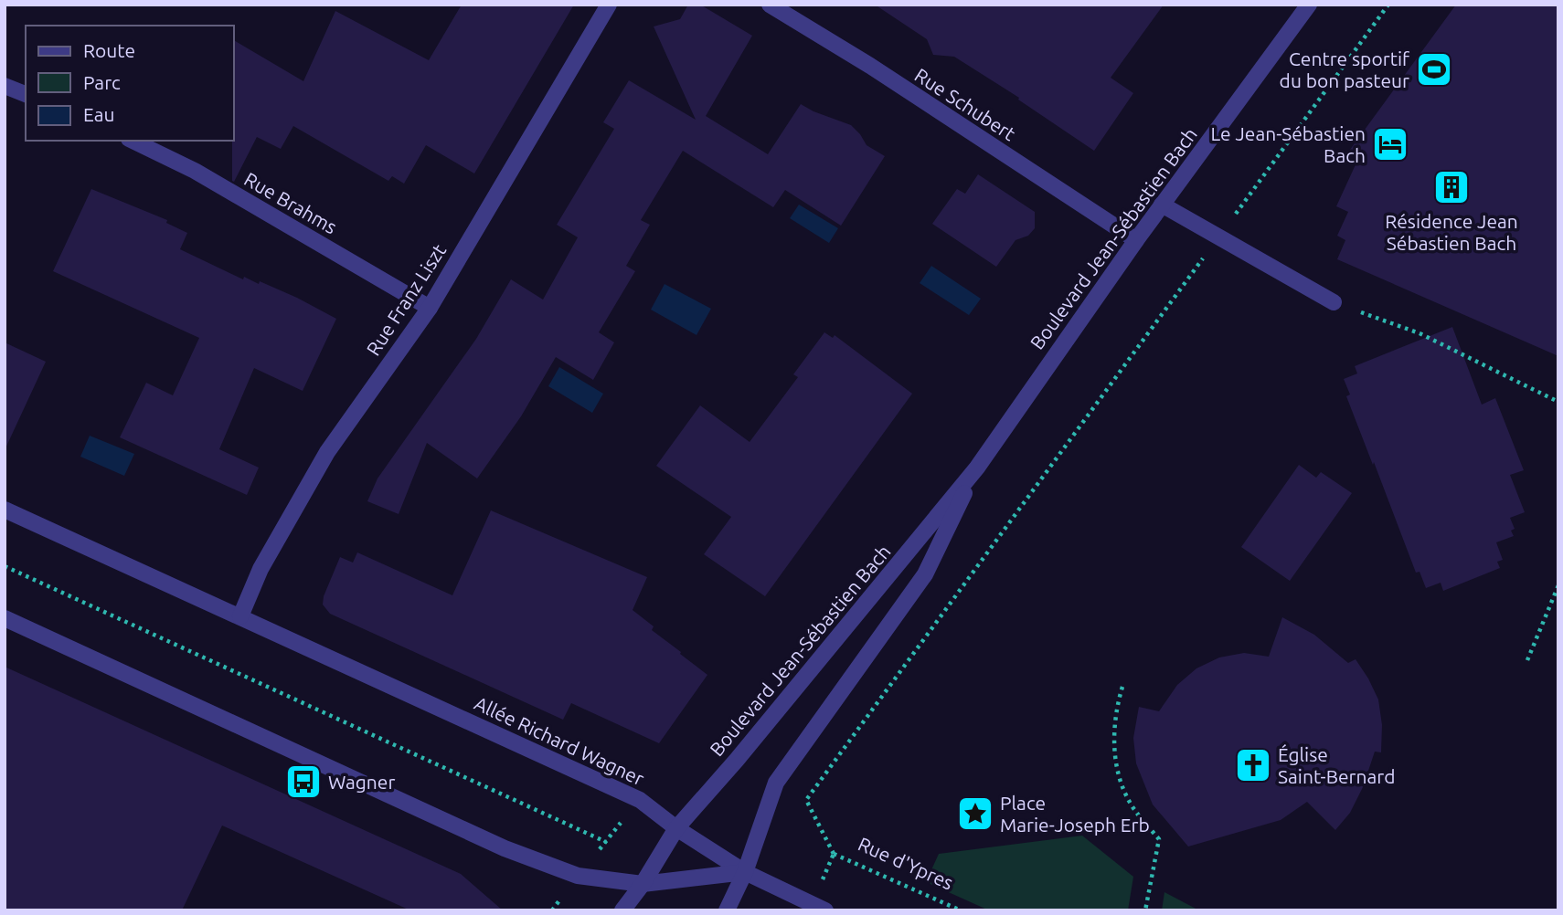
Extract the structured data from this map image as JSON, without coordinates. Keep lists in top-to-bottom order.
{
  "streets": {
    "street": [
      "Rue Schubert",
      "Rue Brahms",
      "Boulevard Jean-Sébastien Bach",
      "Rue Franz Liszt",
      "Allée Richard Wagner"
    ],
    "path": ["Rue d'Ypres"]
  },
  "crossings": [
    ["Rue Schubert", "Boulevard Jean-Sébastien Bach"],
    ["Rue Brahms", "Rue Franz Liszt"],
    ["Boulevard Jean-Sébastien Bach", "Allée Richard Wagner"],
    ["Rue Franz Liszt", "Allée Richard Wagner"]
  ],
  "places": {
    "sports": ["Centre sportif du bon pasteur"],
    "hotel": ["Le Jean-Sébastien Bach"],
    "building": ["Résidence Jean Sébastien Bach"],
    "church": ["Église Saint-Bernard"],
    "bus stop": ["Wagner"],
    "place": ["Place Marie-Joseph Erb"]
  },
  "legend": ["Route", "Parc", "Eau"]
}
